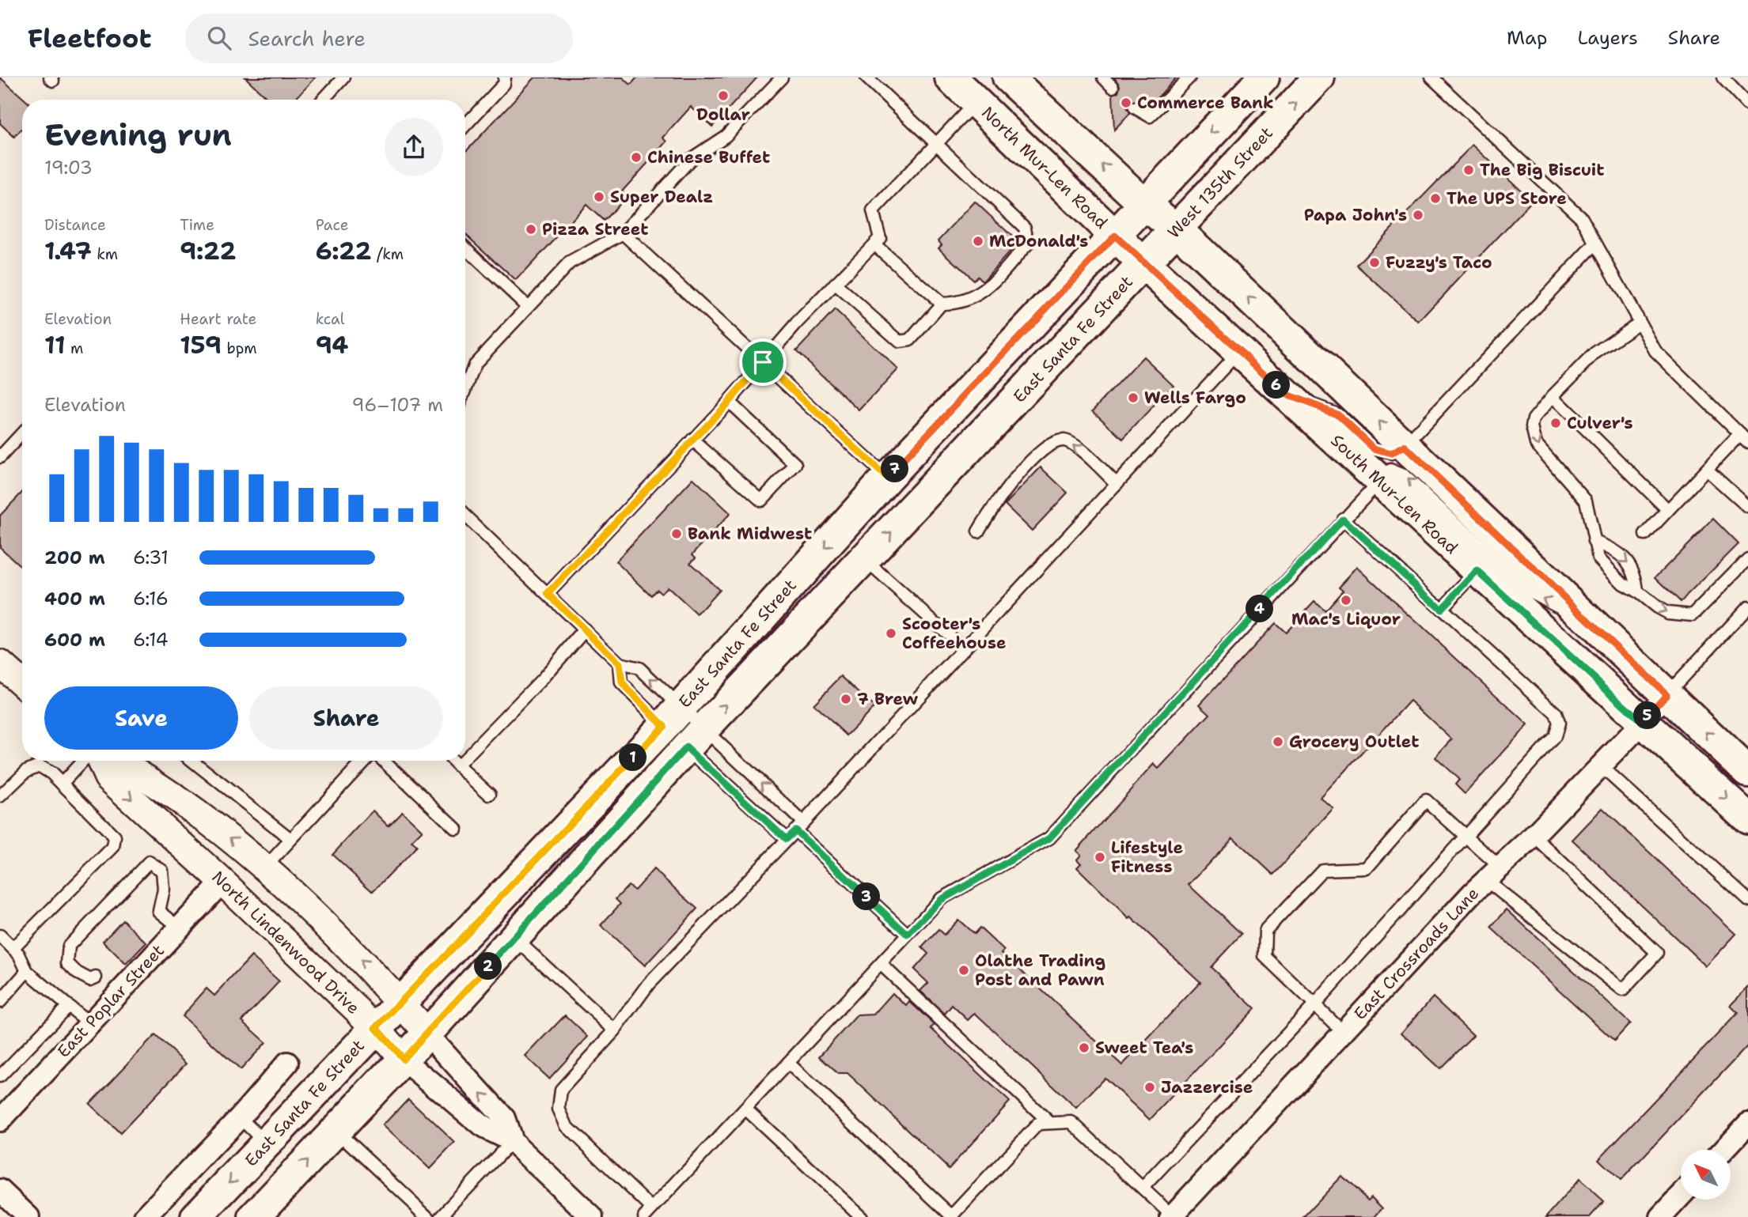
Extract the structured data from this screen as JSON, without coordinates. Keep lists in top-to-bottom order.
{
  "streets": {
    "main road": [
      "North Mur-Len Road",
      "West 135th Street",
      "East Santa Fe Street",
      "South Mur-Len Road"
    ],
    "street": ["North Lindenwood Drive", "East Crossroads Lane", "East Poplar Street"]
  },
  "crossings": [
    ["North Mur-Len Road", "East Santa Fe Street"],
    ["North Mur-Len Road", "South Mur-Len Road"],
    ["West 135th Street", "East Santa Fe Street"],
    ["West 135th Street", "South Mur-Len Road"],
    ["East Santa Fe Street", "South Mur-Len Road"],
    ["East Santa Fe Street", "North Lindenwood Drive"],
    ["South Mur-Len Road", "East Crossroads Lane"],
    ["North Lindenwood Drive", "East Poplar Street"]
  ],
  "places": [
    "Dollar",
    "Commerce Bank",
    "Chinese Buffet",
    "The Big Biscuit",
    "Super Dealz",
    "The UPS Store",
    "Papa John's",
    "Pizza Street",
    "McDonald's",
    "Fuzzy's Taco",
    "Wells Fargo",
    "Culver's",
    "Bank Midwest",
    "Mac's Liquor",
    "Scooter's Coffeehouse",
    "7 Brew",
    "Grocery Outlet",
    "Lifestyle Fitness",
    "Olathe Trading Post and Pawn",
    "Sweet Tea's",
    "Jazzercise"
  ],
  "north": "top left",
  "page": {
    "header": "Fleetfoot",
    "search": "Search here",
    "nav": ["Map", "Layers", "Share"],
    "heading": ["Evening run", "19:03"],
    "stats": [
      ["Distance", "1.47 km"],
      ["Time", "9:22"],
      ["Pace", "6:22 /km"],
      ["Elevation", "11 m"],
      ["Heart rate", "159 bpm"],
      ["kcal", "94"]
    ],
    "pins": [
      "6",
      "7",
      "4",
      "5",
      "1",
      "3",
      "2"
    ],
    "chart": ["Elevation", "96–107 m"],
    "list": [
      {
        "name": "200 m",
        "note": "6:31"
      },
      {
        "name": "400 m",
        "note": "6:16"
      },
      {
        "name": "600 m",
        "note": "6:14"
      }
    ],
    "buttons": ["Save", "Share"]
  }
}
